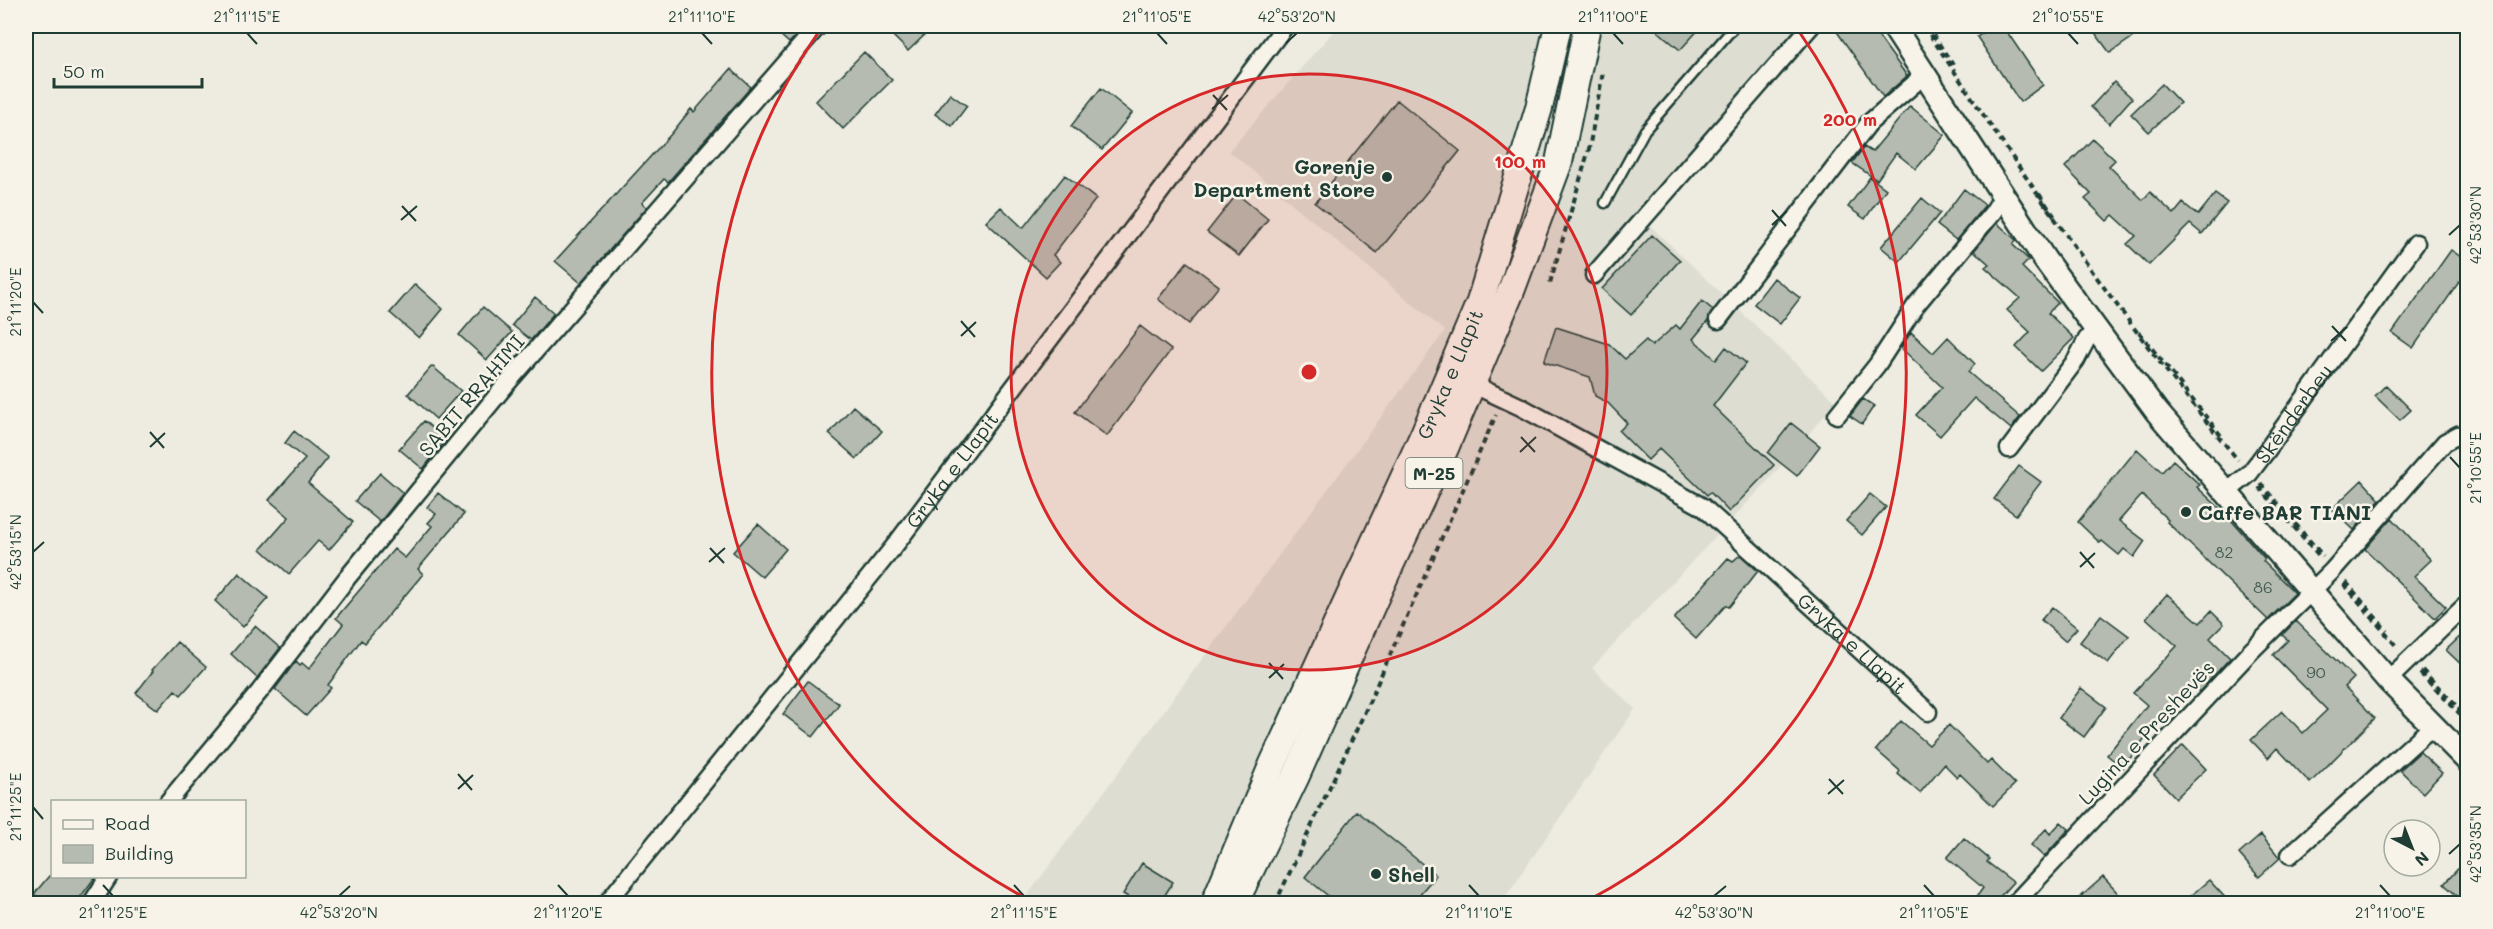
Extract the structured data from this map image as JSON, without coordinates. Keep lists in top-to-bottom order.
{
  "streets": {
    "main road": ["Gryka e Llapit", "M-25"],
    "street": ["SABIT RRAHIMI", "Skënderbeu", "Lugina e Preshevës"]
  },
  "places": ["Gorenje Department Store", "Caffe BAR TIANI", "Shell"],
  "house_numbers": ["82", "86", "90"],
  "legend": ["Road", "Building"],
  "scale_bar": "50 m",
  "north": "bottom right",
  "coordinates": [
    "21°11'15\"E",
    "21°11'10\"E",
    "21°11'05\"E",
    "42°53'20\"N",
    "21°11'00\"E",
    "21°10'55\"E",
    "42°53'30\"N",
    "21°11'20\"E",
    "42°53'15\"N",
    "21°11'25\"E",
    "42°53'35\"N"
  ],
  "rings": ["200 m", "100 m"]
}
